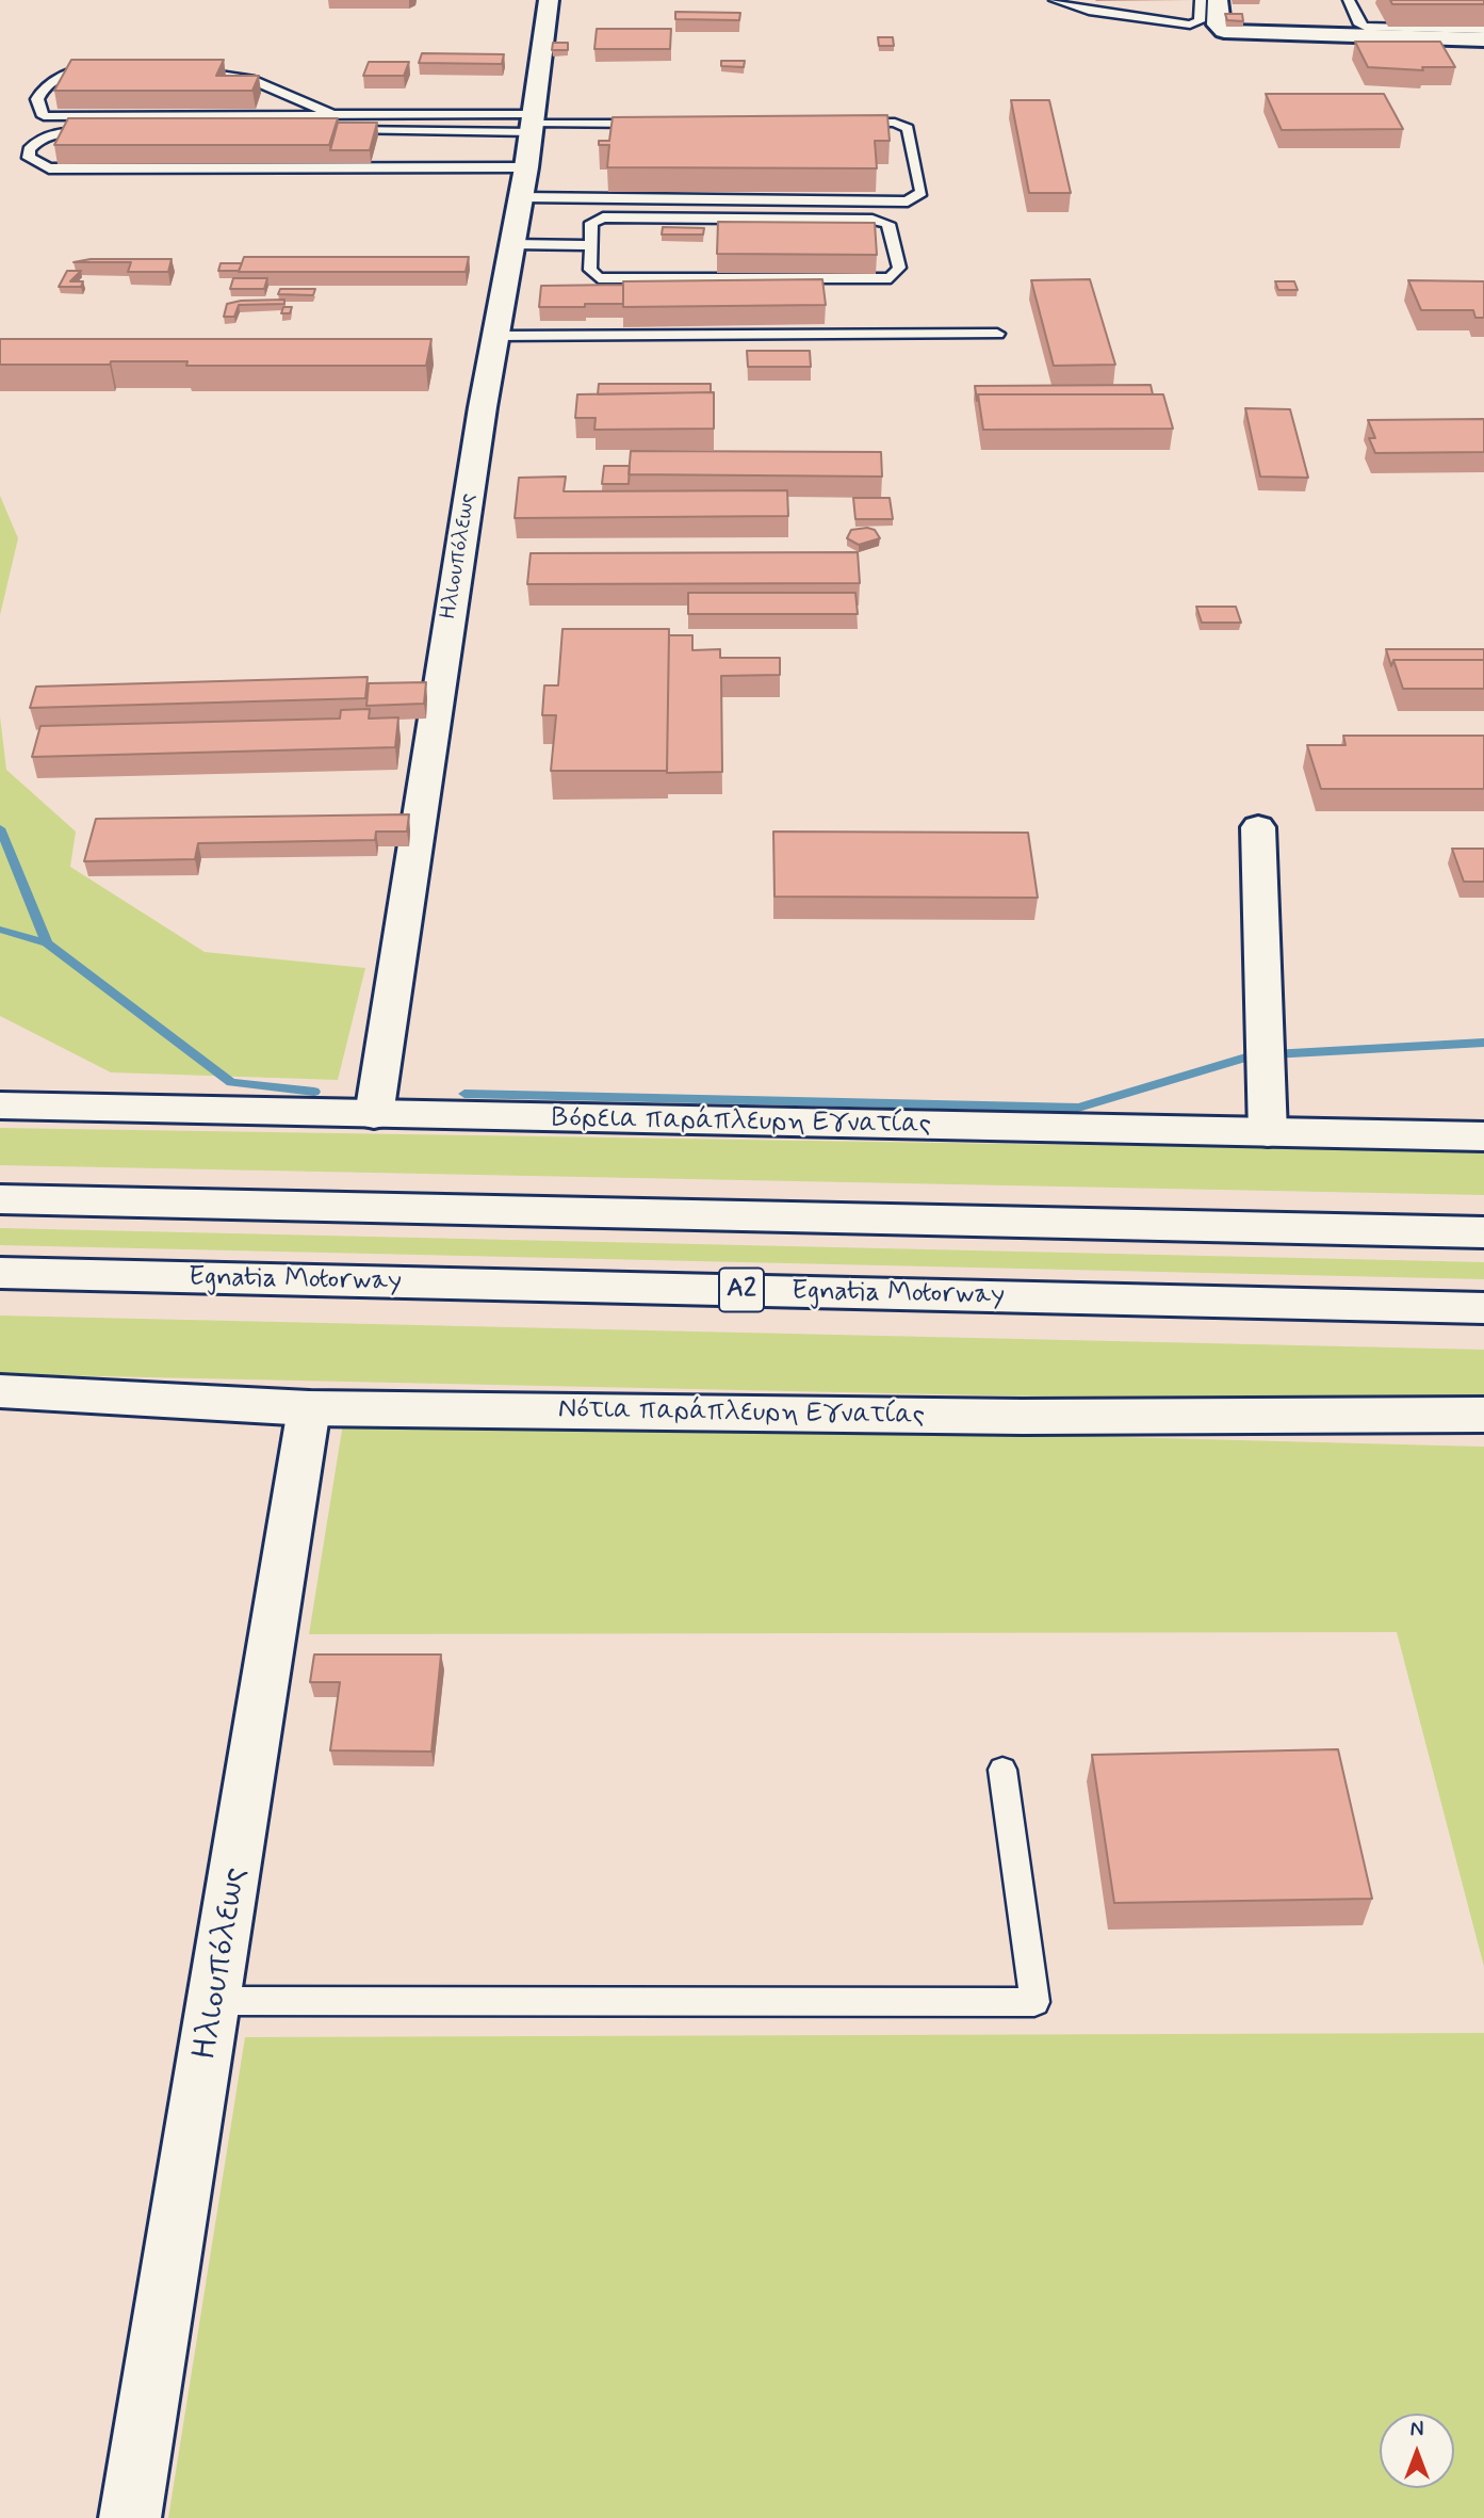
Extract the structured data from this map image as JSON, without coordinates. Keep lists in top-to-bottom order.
{
  "streets": {
    "main road": [
      "Ηλιουπόλεως",
      "Βόρεια παράπλευρη Εγνατίας",
      "Egnatia Motorway",
      "Α2",
      "Νότια παράπλευρη Εγνατίας"
    ]
  },
  "crossings": [
    ["Ηλιουπόλεως", "Βόρεια παράπλευρη Εγνατίας"],
    ["Ηλιουπόλεως", "Νότια παράπλευρη Εγνατίας"]
  ],
  "north": "top"
}
